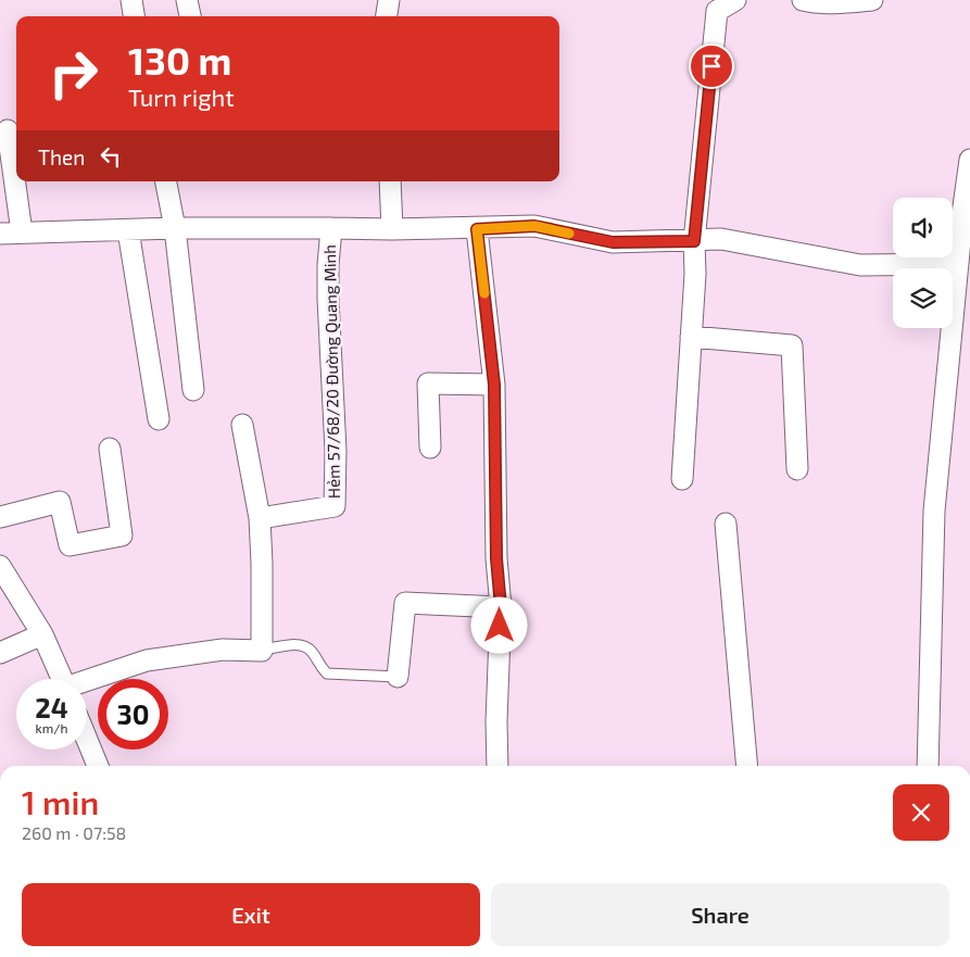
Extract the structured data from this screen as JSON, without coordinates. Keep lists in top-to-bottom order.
{
  "streets": {
    "street": ["Hẻm 57/68/20 Đường Quang Minh"]
  },
  "page": {
    "turn": ["130 m", "Turn right"],
    "then": "Then",
    "speed": "24 km/h",
    "limit": "30",
    "heading": ["1 min", "260 m · 07:58"],
    "buttons": ["Exit", "Share"]
  }
}
